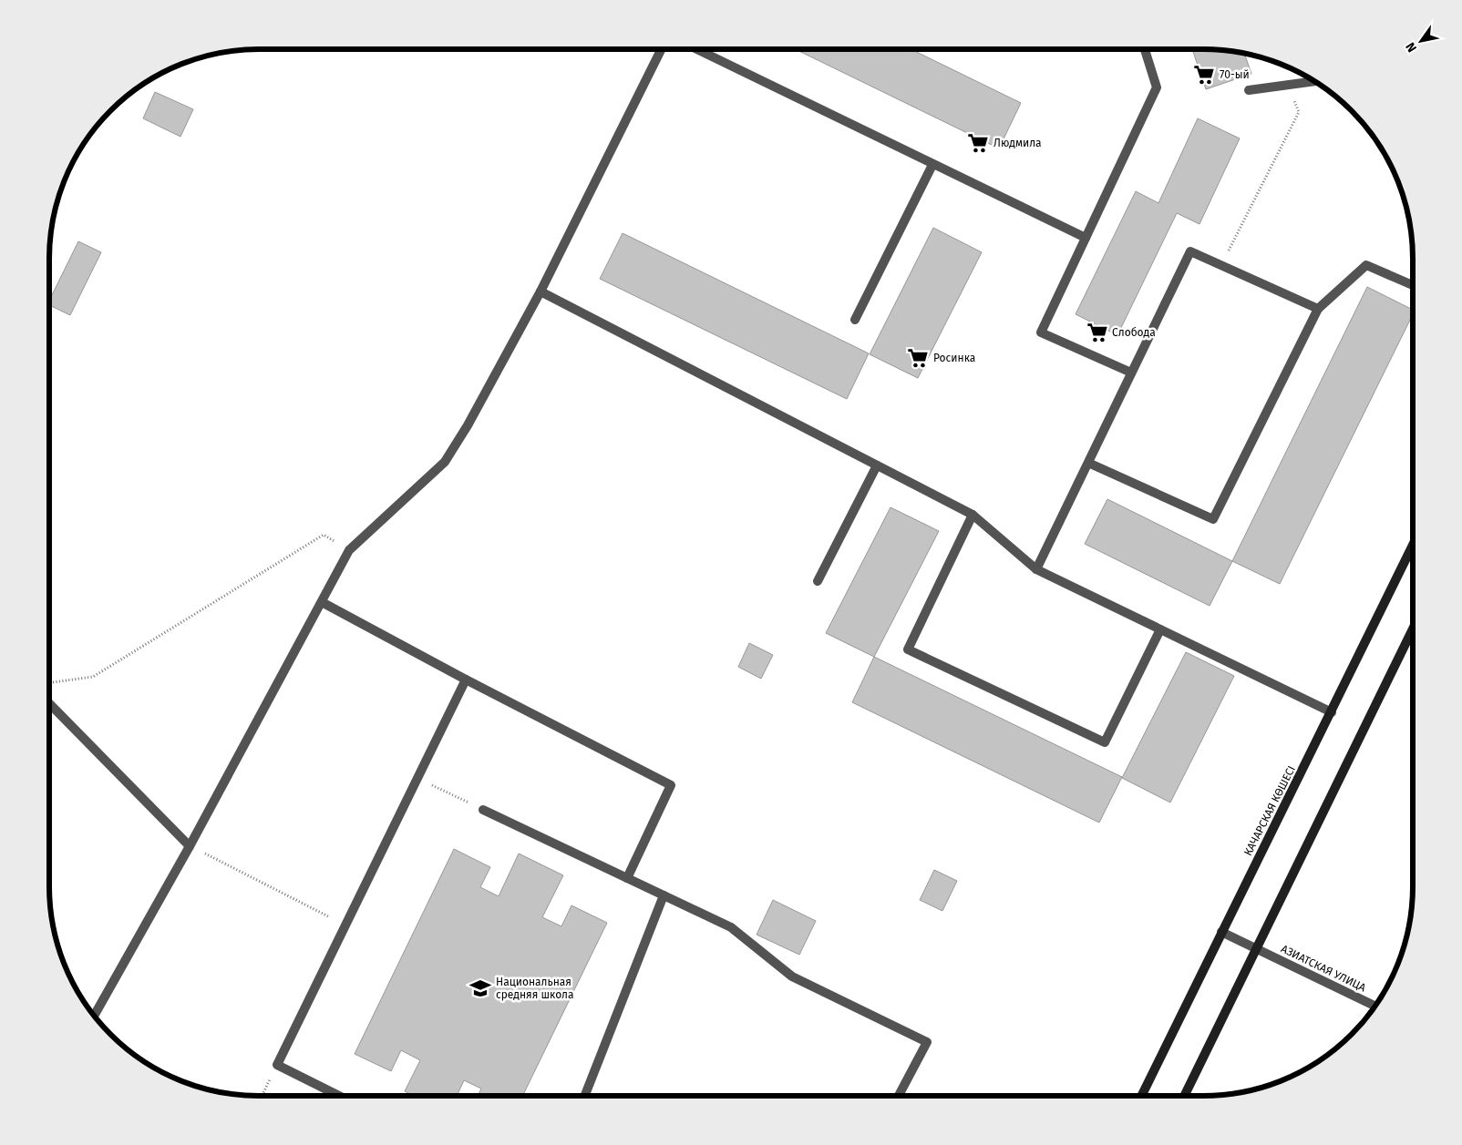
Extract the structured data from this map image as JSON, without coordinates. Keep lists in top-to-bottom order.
{
  "streets": {
    "main road": ["КАЧАРСКАЯ КӨШЕСІ"],
    "street": ["АЗИАТСКАЯ УЛИЦА"]
  },
  "crossings": [
    ["КАЧАРСКАЯ КӨШЕСІ", "АЗИАТСКАЯ УЛИЦА"]
  ],
  "places": {
    "supermarket": [
      "70-ый",
      "Людмила",
      "Слобода",
      "Росинка"
    ],
    "school or university": ["Национальная средняя школа"]
  },
  "north": "bottom left"
}
